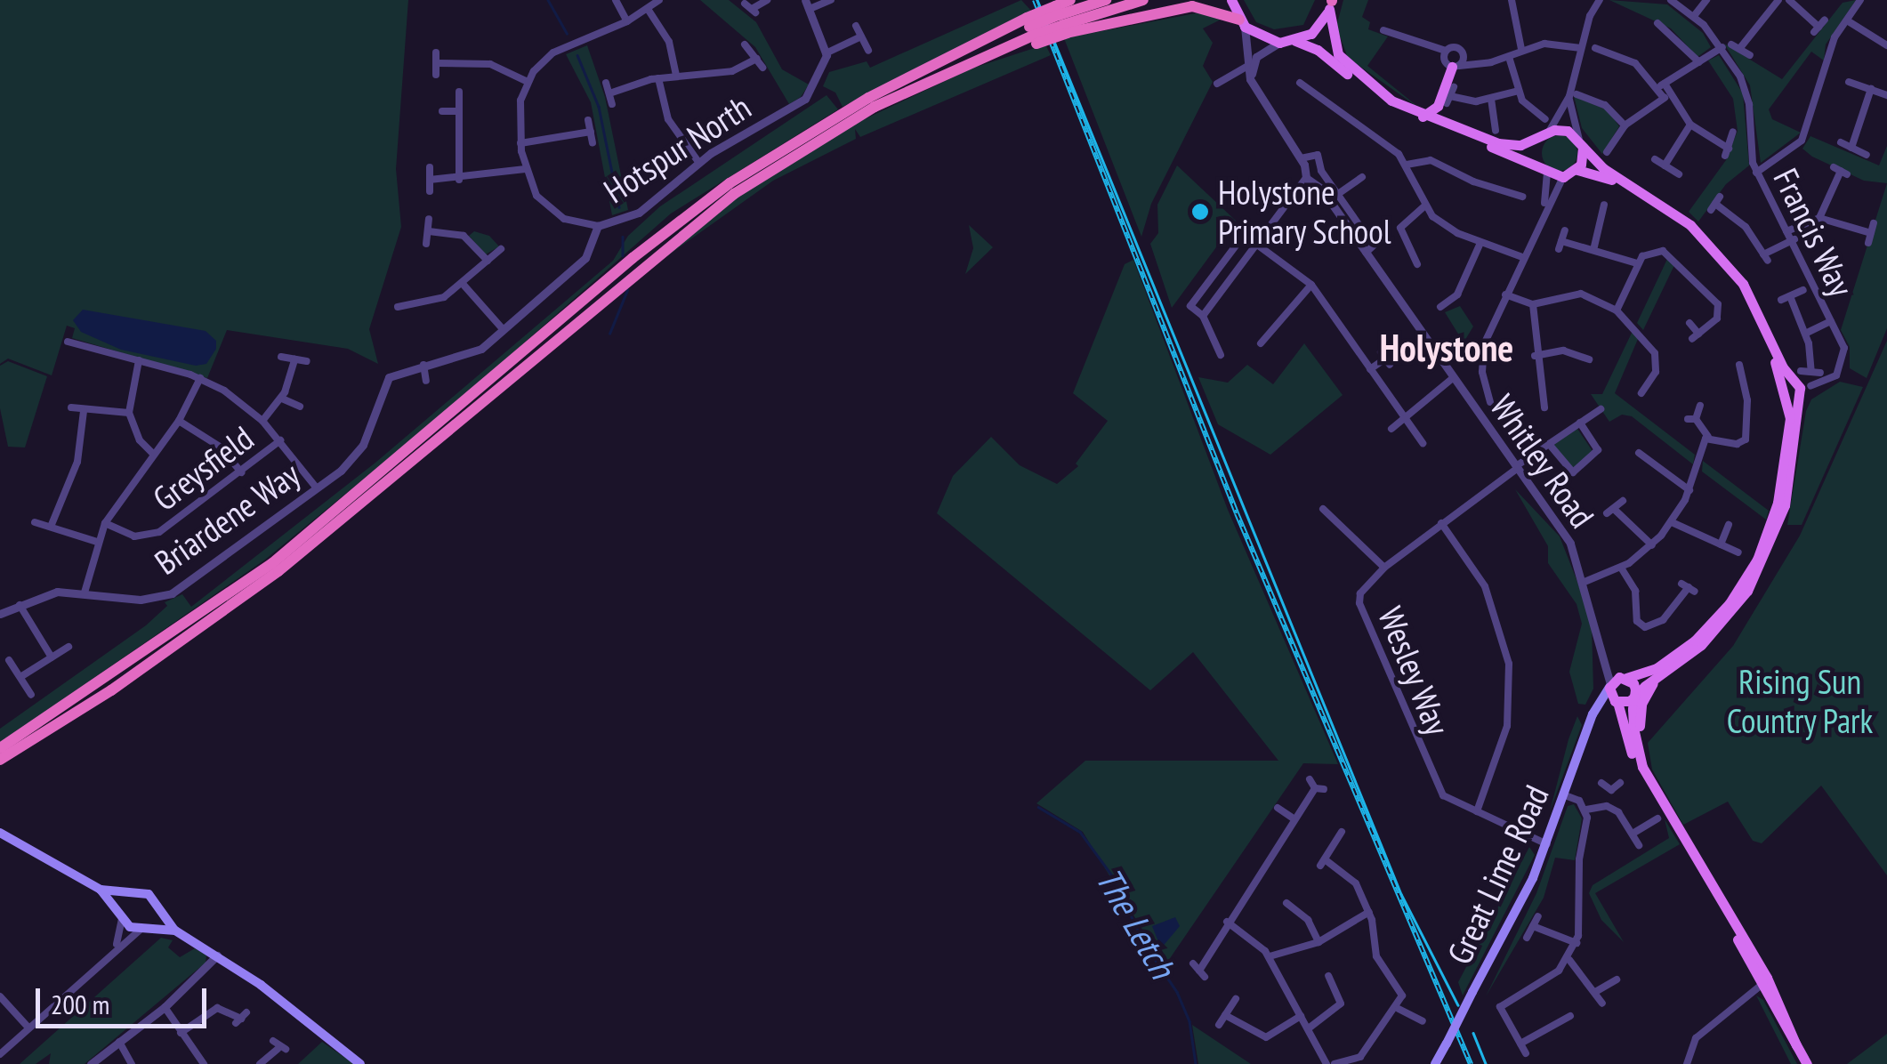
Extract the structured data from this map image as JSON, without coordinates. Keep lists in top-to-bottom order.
{
  "streets": {
    "main road": ["Great Lime Road"],
    "street": [
      "Hotspur North",
      "Francis Way",
      "Whitley Road",
      "Greysfield",
      "Briardene Way",
      "Wesley Way"
    ]
  },
  "crossings": [
    ["Hotspur North", "Briardene Way"],
    ["Whitley Road", "Wesley Way"],
    ["Whitley Road", "Great Lime Road"],
    ["Wesley Way", "Great Lime Road"]
  ],
  "districts": ["Holystone"],
  "water": ["The Letch"],
  "parks": ["Rising Sun Country Park"],
  "places": ["Holystone Primary School"],
  "scale_bar": "200 m"
}
